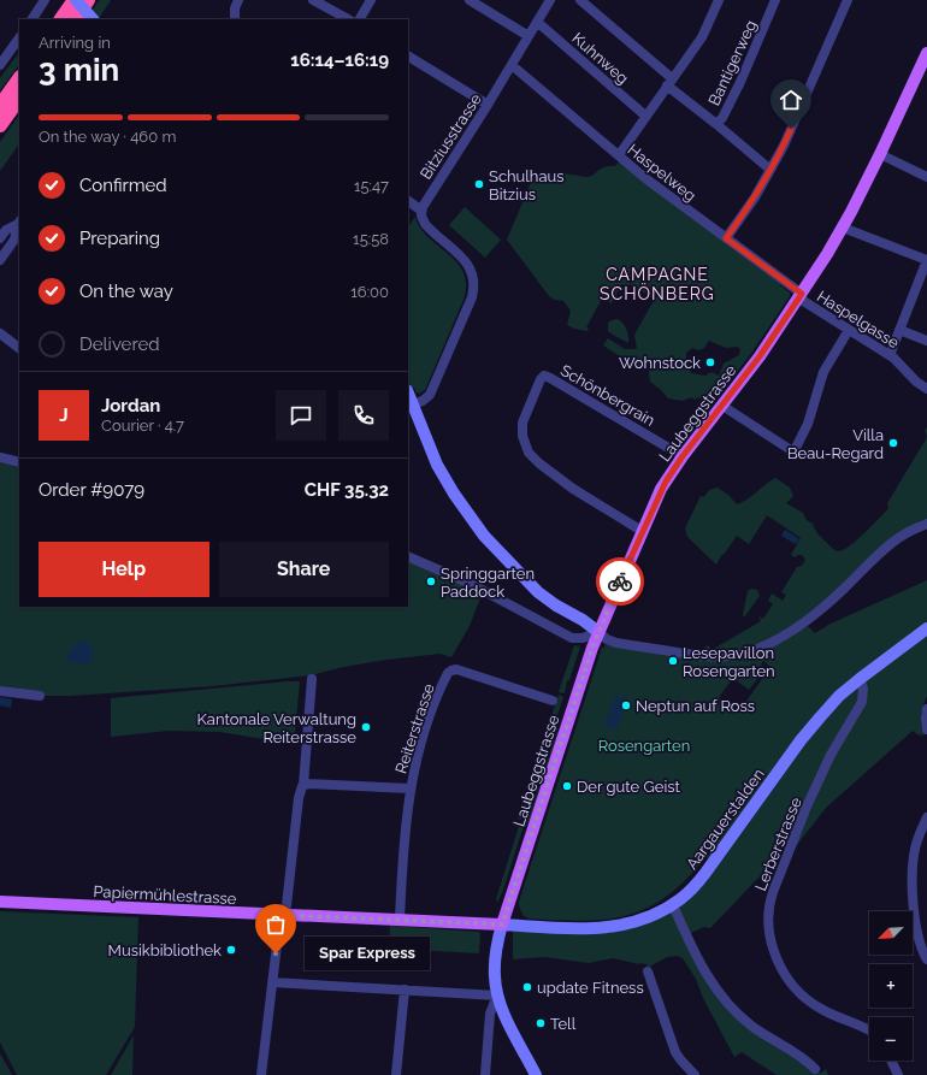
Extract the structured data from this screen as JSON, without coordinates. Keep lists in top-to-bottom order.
{
  "streets": {
    "main road": ["Laubeggstrasse", "Aargauerstalden", "Papiermühlestrasse"],
    "street": [
      "Kuhnweg",
      "Bantigerweg",
      "Bitziusstrasse",
      "Haspelweg",
      "Haspelgasse",
      "Schönbergrain",
      "Reiterstrasse",
      "Lerberstrasse"
    ]
  },
  "crossings": [
    ["Kuhnweg", "Bitziusstrasse"],
    ["Bitziusstrasse", "Haspelweg"],
    ["Haspelweg", "Haspelgasse"],
    ["Haspelweg", "Laubeggstrasse"],
    ["Haspelgasse", "Laubeggstrasse"],
    ["Schönbergrain", "Laubeggstrasse"],
    ["Laubeggstrasse", "Aargauerstalden"],
    ["Laubeggstrasse", "Papiermühlestrasse"],
    ["Reiterstrasse", "Papiermühlestrasse"],
    ["Aargauerstalden", "Lerberstrasse"],
    ["Aargauerstalden", "Papiermühlestrasse"]
  ],
  "districts": ["CAMPAGNE SCHÖNBERG"],
  "parks": ["Rosengarten"],
  "places": [
    "Schulhaus Bitzius",
    "Wohnstock",
    "Villa Beau-Regard",
    "Springgarten Paddock",
    "Lesepavillon Rosengarten",
    "Neptun auf Ross",
    "Kantonale Verwaltung Reiterstrasse",
    "Der gute Geist",
    "Musikbibliothek",
    "Spar Express",
    "update Fitness",
    "Tell"
  ],
  "north": "bottom left",
  "page": {
    "heading": ["3 min", "Arriving in", "16:14–16:19"],
    "panel": [
      "Jordan",
      "Courier · 4.7",
      "Order #9079",
      "CHF 35.32"
    ],
    "bar": "On the way · 460 m",
    "list": [
      ["Confirmed", "15:47"],
      ["Preparing", "15:58"],
      ["On the way", "16:00"],
      "Delivered"
    ],
    "round": "J",
    "buttons": ["Help", "Share"],
    "map_buttons": ["+", "−"],
    "bubble": "Spar Express"
  }
}
